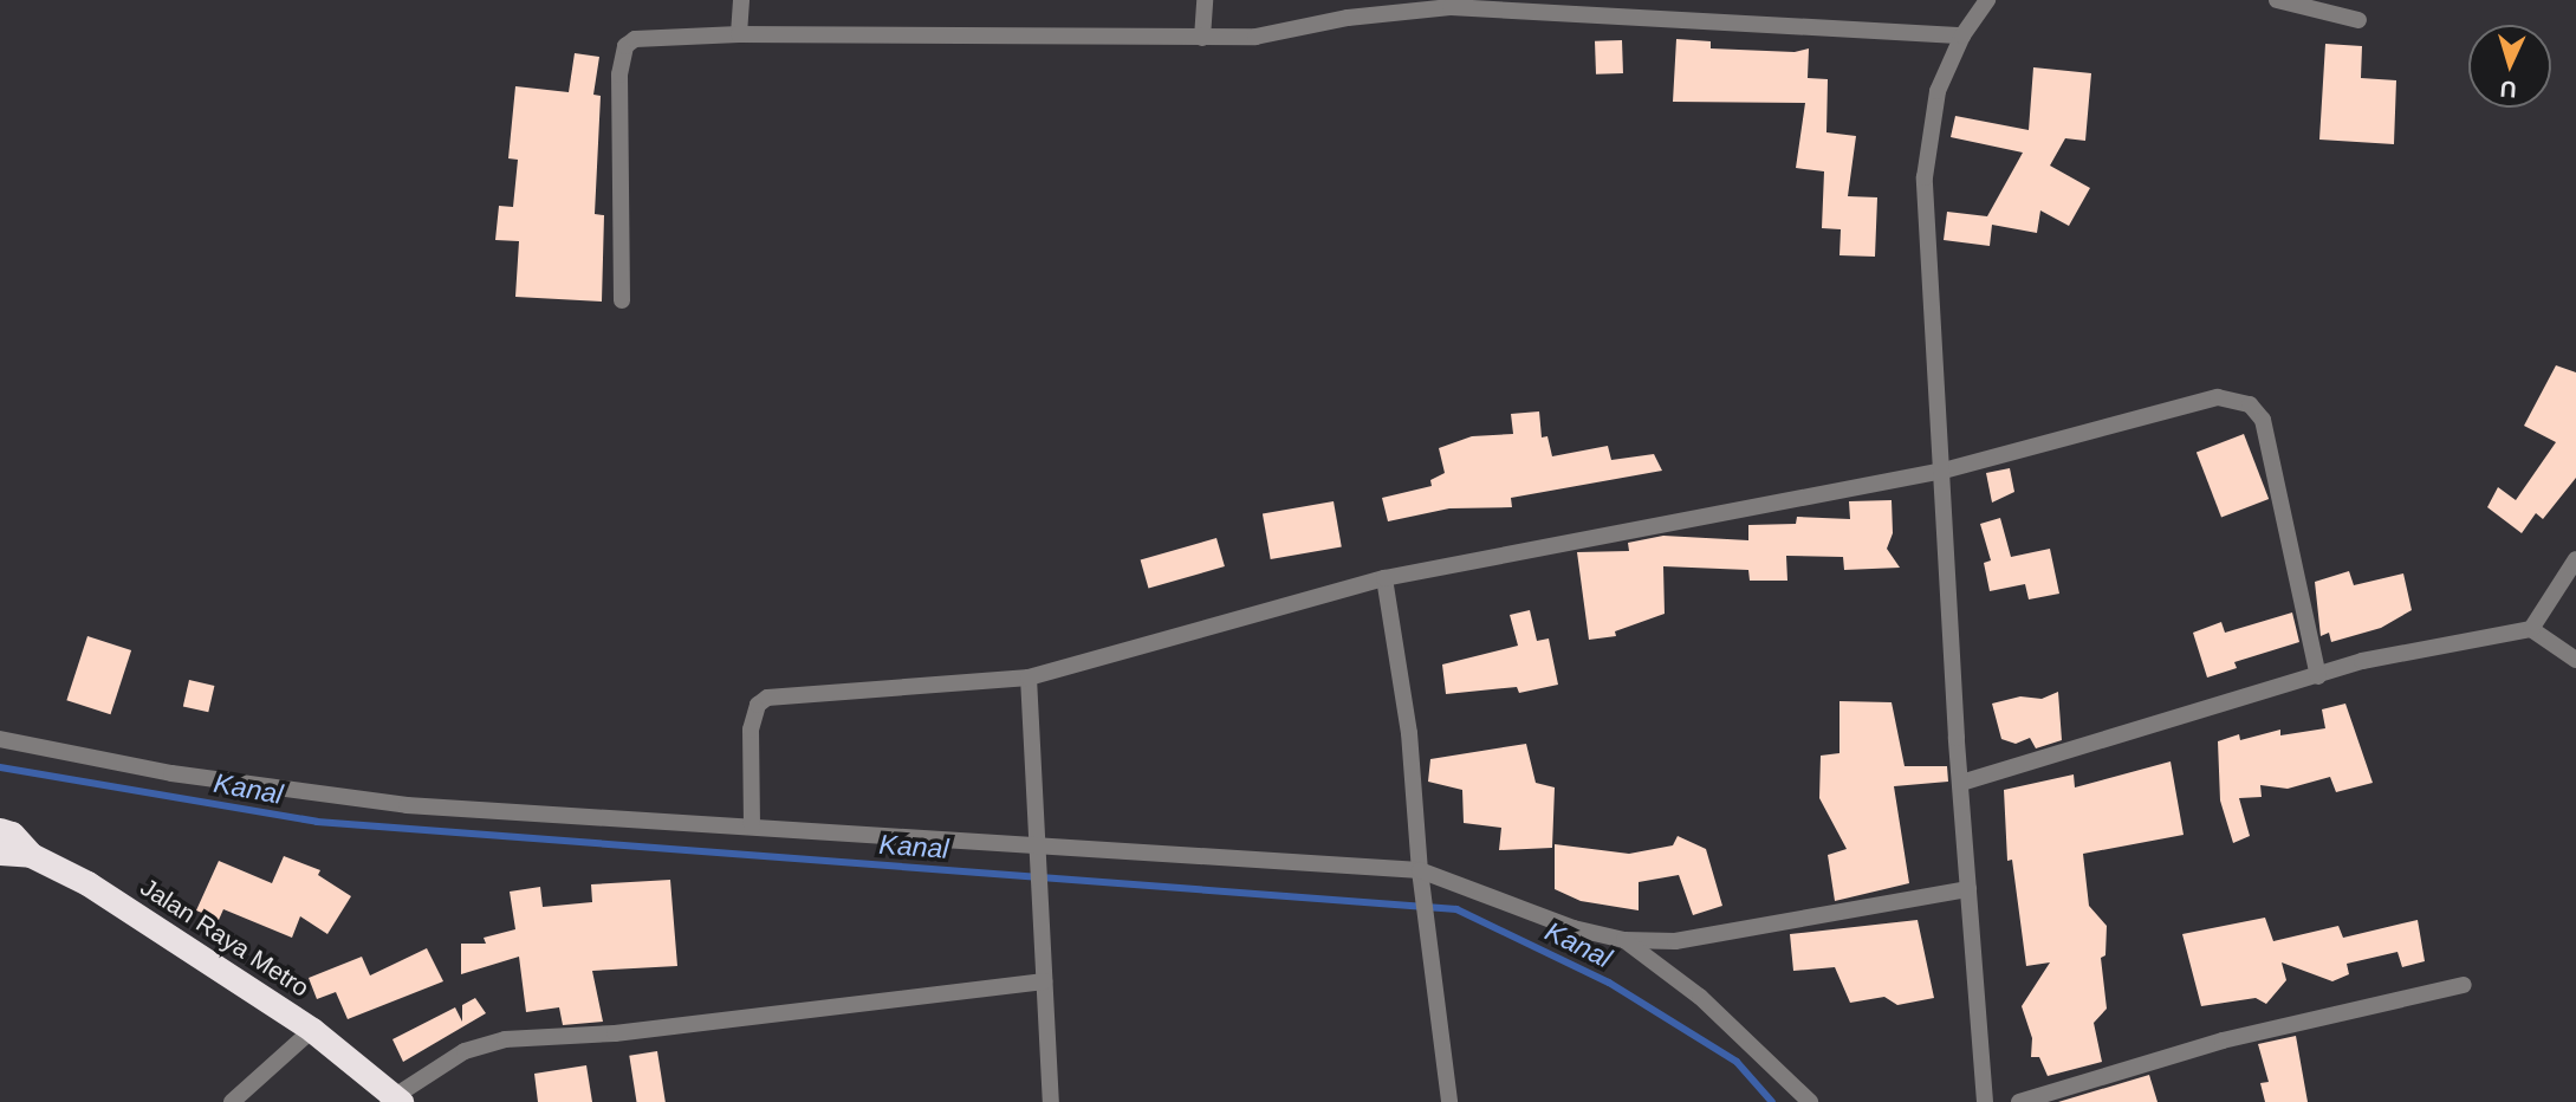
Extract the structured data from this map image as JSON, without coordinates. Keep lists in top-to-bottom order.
{
  "streets": {
    "highway": ["Jalan Raya Metro"]
  },
  "water": ["Kanal"],
  "north": "bottom"
}
